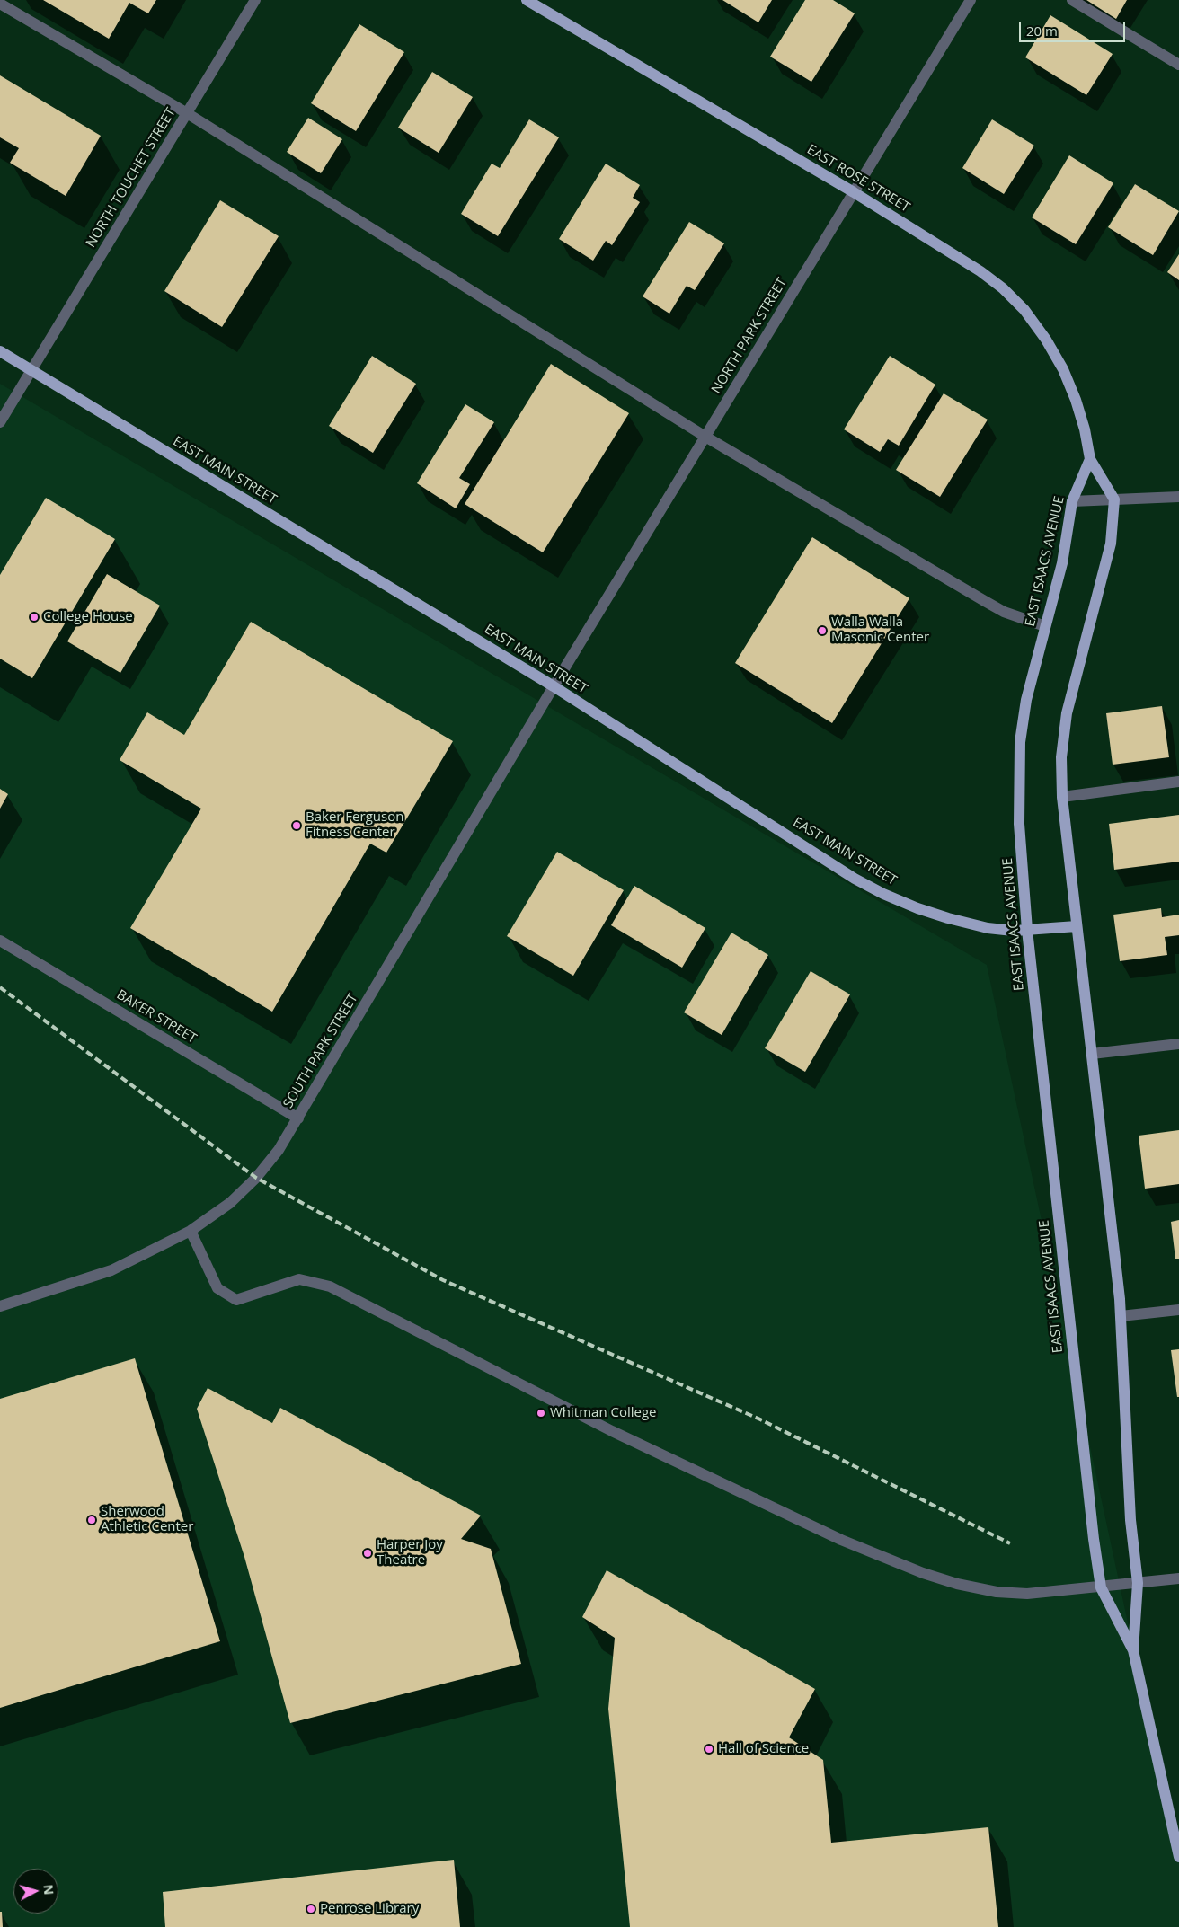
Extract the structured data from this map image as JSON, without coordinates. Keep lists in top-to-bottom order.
{
  "streets": {
    "main road": ["EAST ROSE STREET", "EAST MAIN STREET", "EAST ISAACS AVENUE"],
    "street": [
      "NORTH TOUCHET STREET",
      "NORTH PARK STREET",
      "BAKER STREET",
      "SOUTH PARK STREET"
    ]
  },
  "crossings": [
    ["NORTH TOUCHET STREET", "EAST MAIN STREET"],
    ["EAST ROSE STREET", "NORTH PARK STREET"],
    ["EAST ROSE STREET", "EAST ISAACS AVENUE"],
    ["NORTH PARK STREET", "EAST MAIN STREET"],
    ["NORTH PARK STREET", "SOUTH PARK STREET"],
    ["EAST MAIN STREET", "EAST ISAACS AVENUE"],
    ["EAST MAIN STREET", "SOUTH PARK STREET"],
    ["BAKER STREET", "SOUTH PARK STREET"]
  ],
  "places": [
    "College House",
    "Walla Walla Masonic Center",
    "Baker Ferguson Fitness Center",
    "Whitman College",
    "Sherwood Athletic Center",
    "Harper Joy Theatre",
    "Hall of Science",
    "Penrose Library"
  ],
  "scale_bar": "20 m",
  "north": "right"
}
